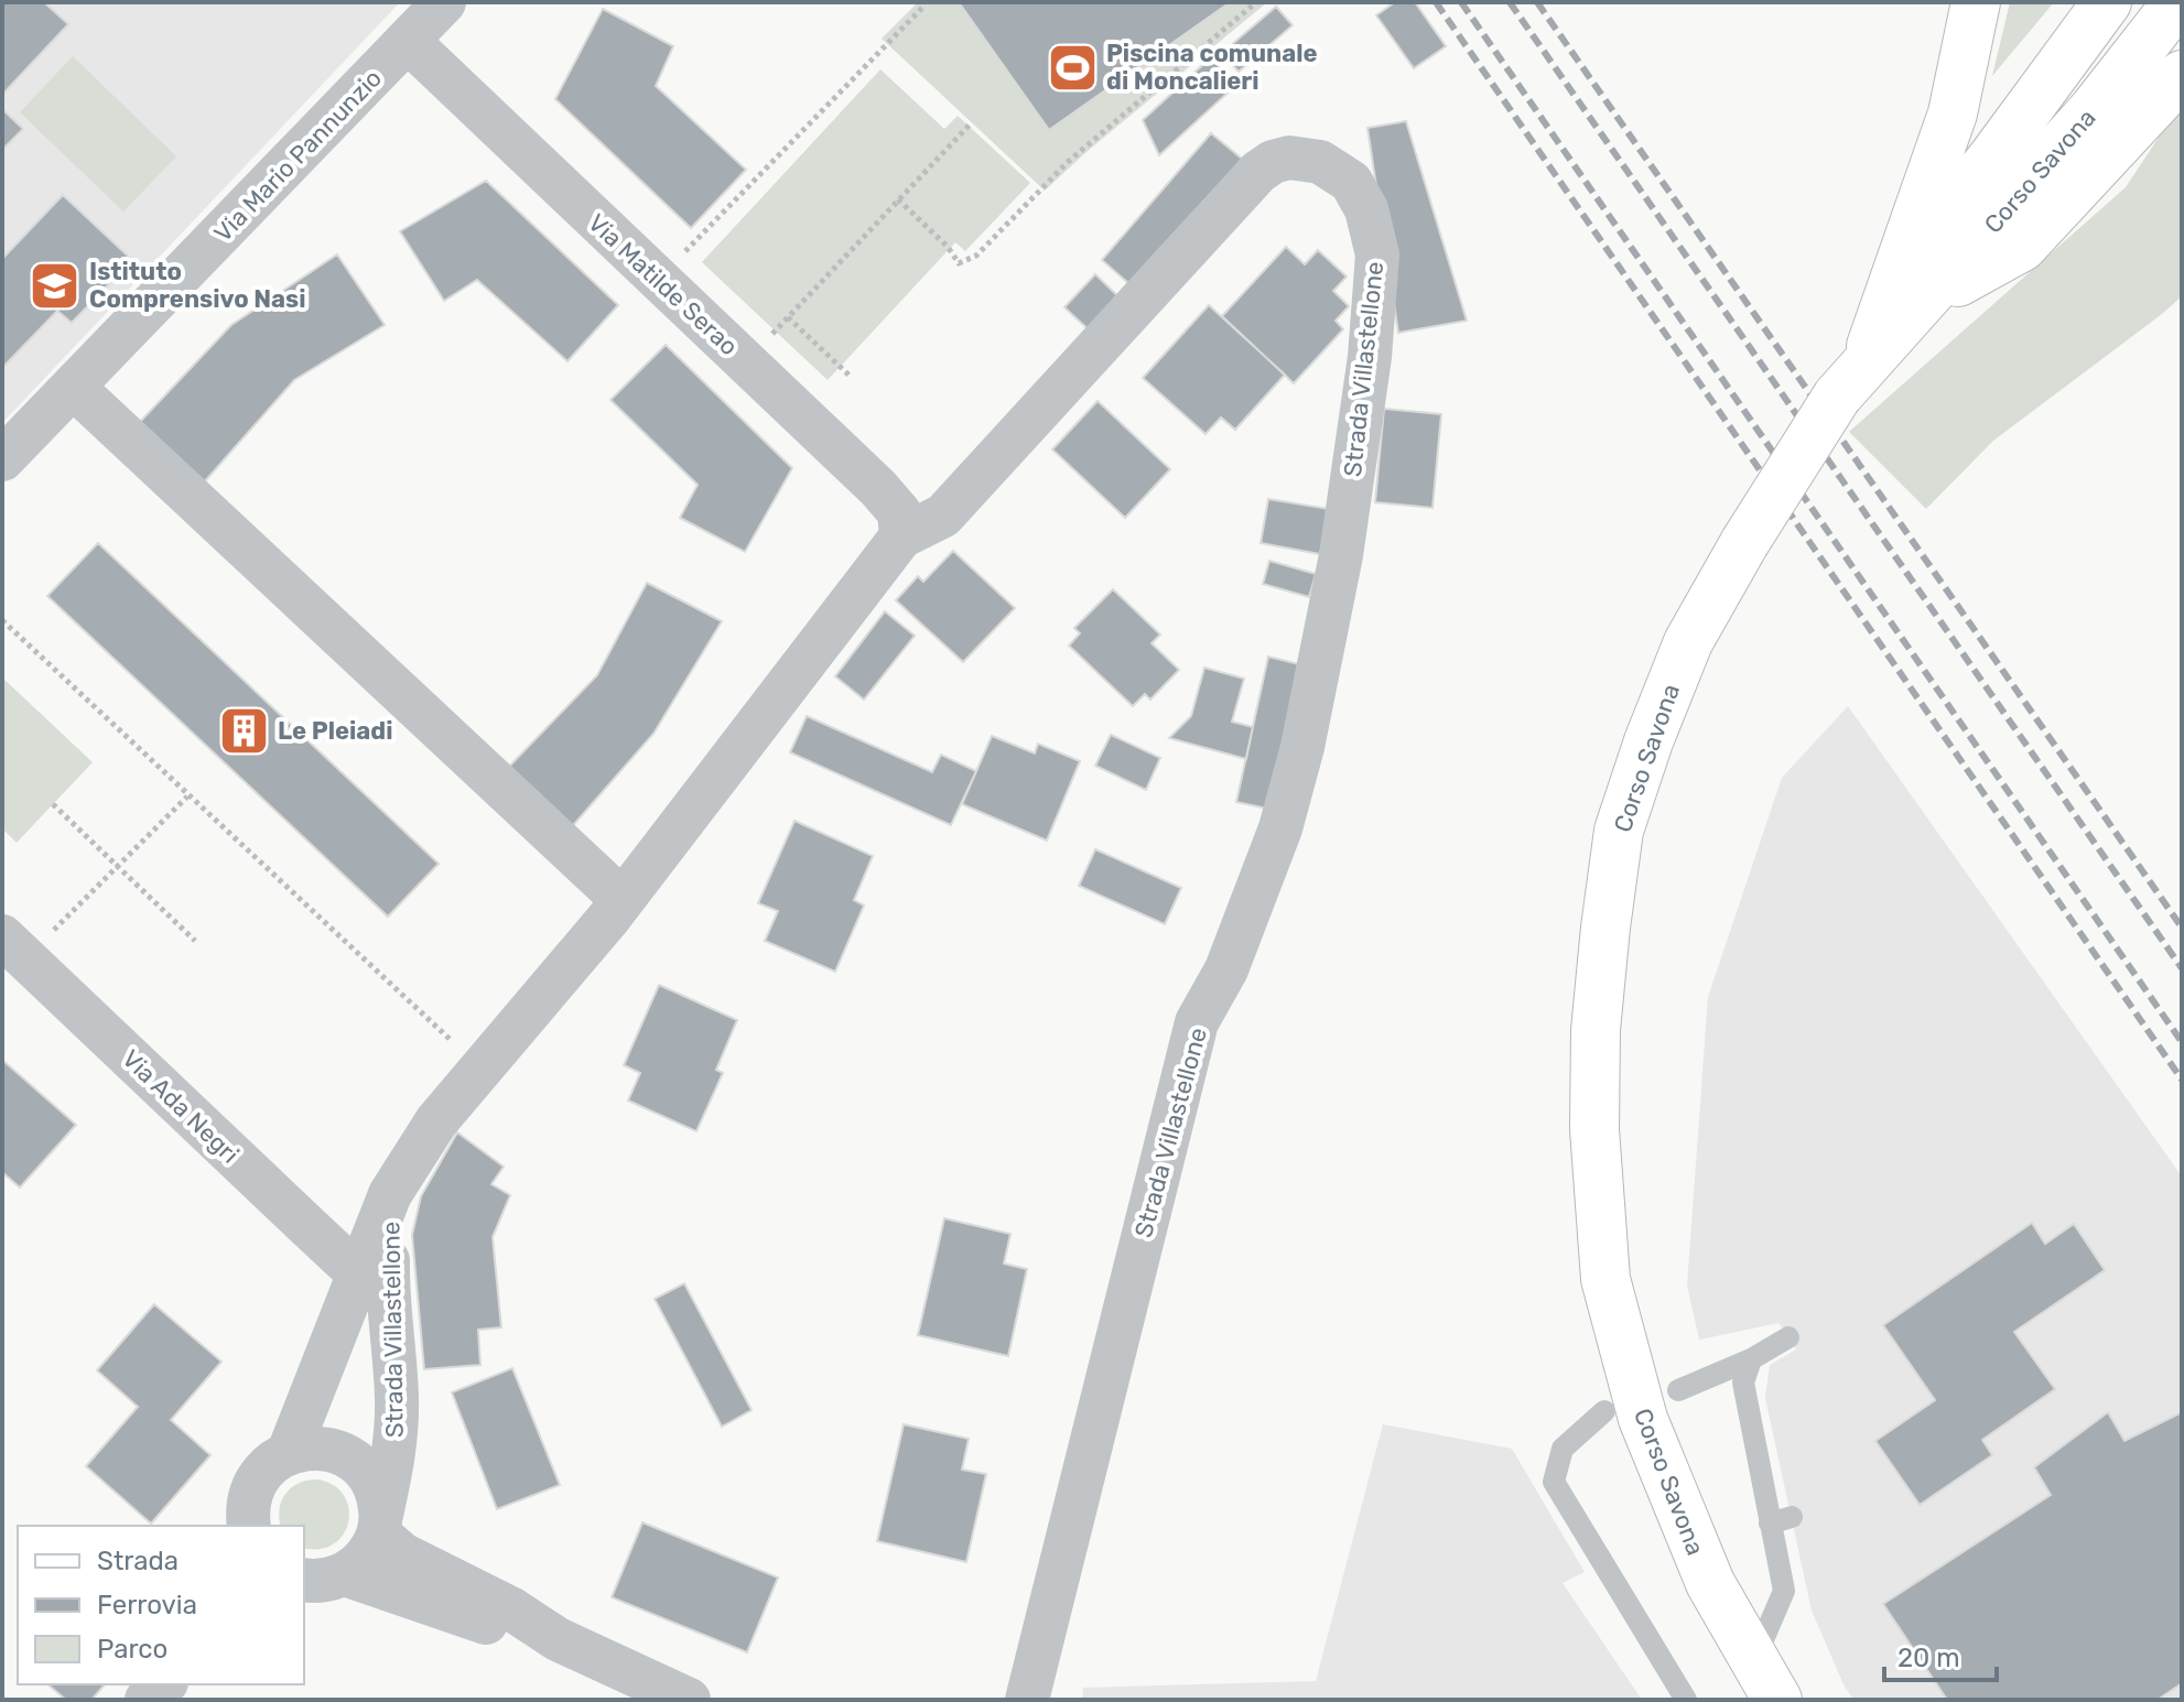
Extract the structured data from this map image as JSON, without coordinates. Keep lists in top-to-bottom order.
{
  "streets": {
    "main road": ["Corso Savona"],
    "street": [
      "Via Mario Pannunzio",
      "Via Matilde Serao",
      "Strada Villastellone",
      "Via Ada Negri"
    ]
  },
  "crossings": [
    ["Via Mario Pannunzio", "Via Matilde Serao"],
    ["Via Matilde Serao", "Strada Villastellone"],
    ["Strada Villastellone", "Via Ada Negri"]
  ],
  "places": {
    "sports": ["Piscina comunale di Moncalieri"],
    "school or university": ["Istituto Comprensivo Nasi"],
    "building": ["Le Pleiadi"]
  },
  "legend": ["Strada", "Ferrovia", "Parco"],
  "scale_bar": "20 m"
}
